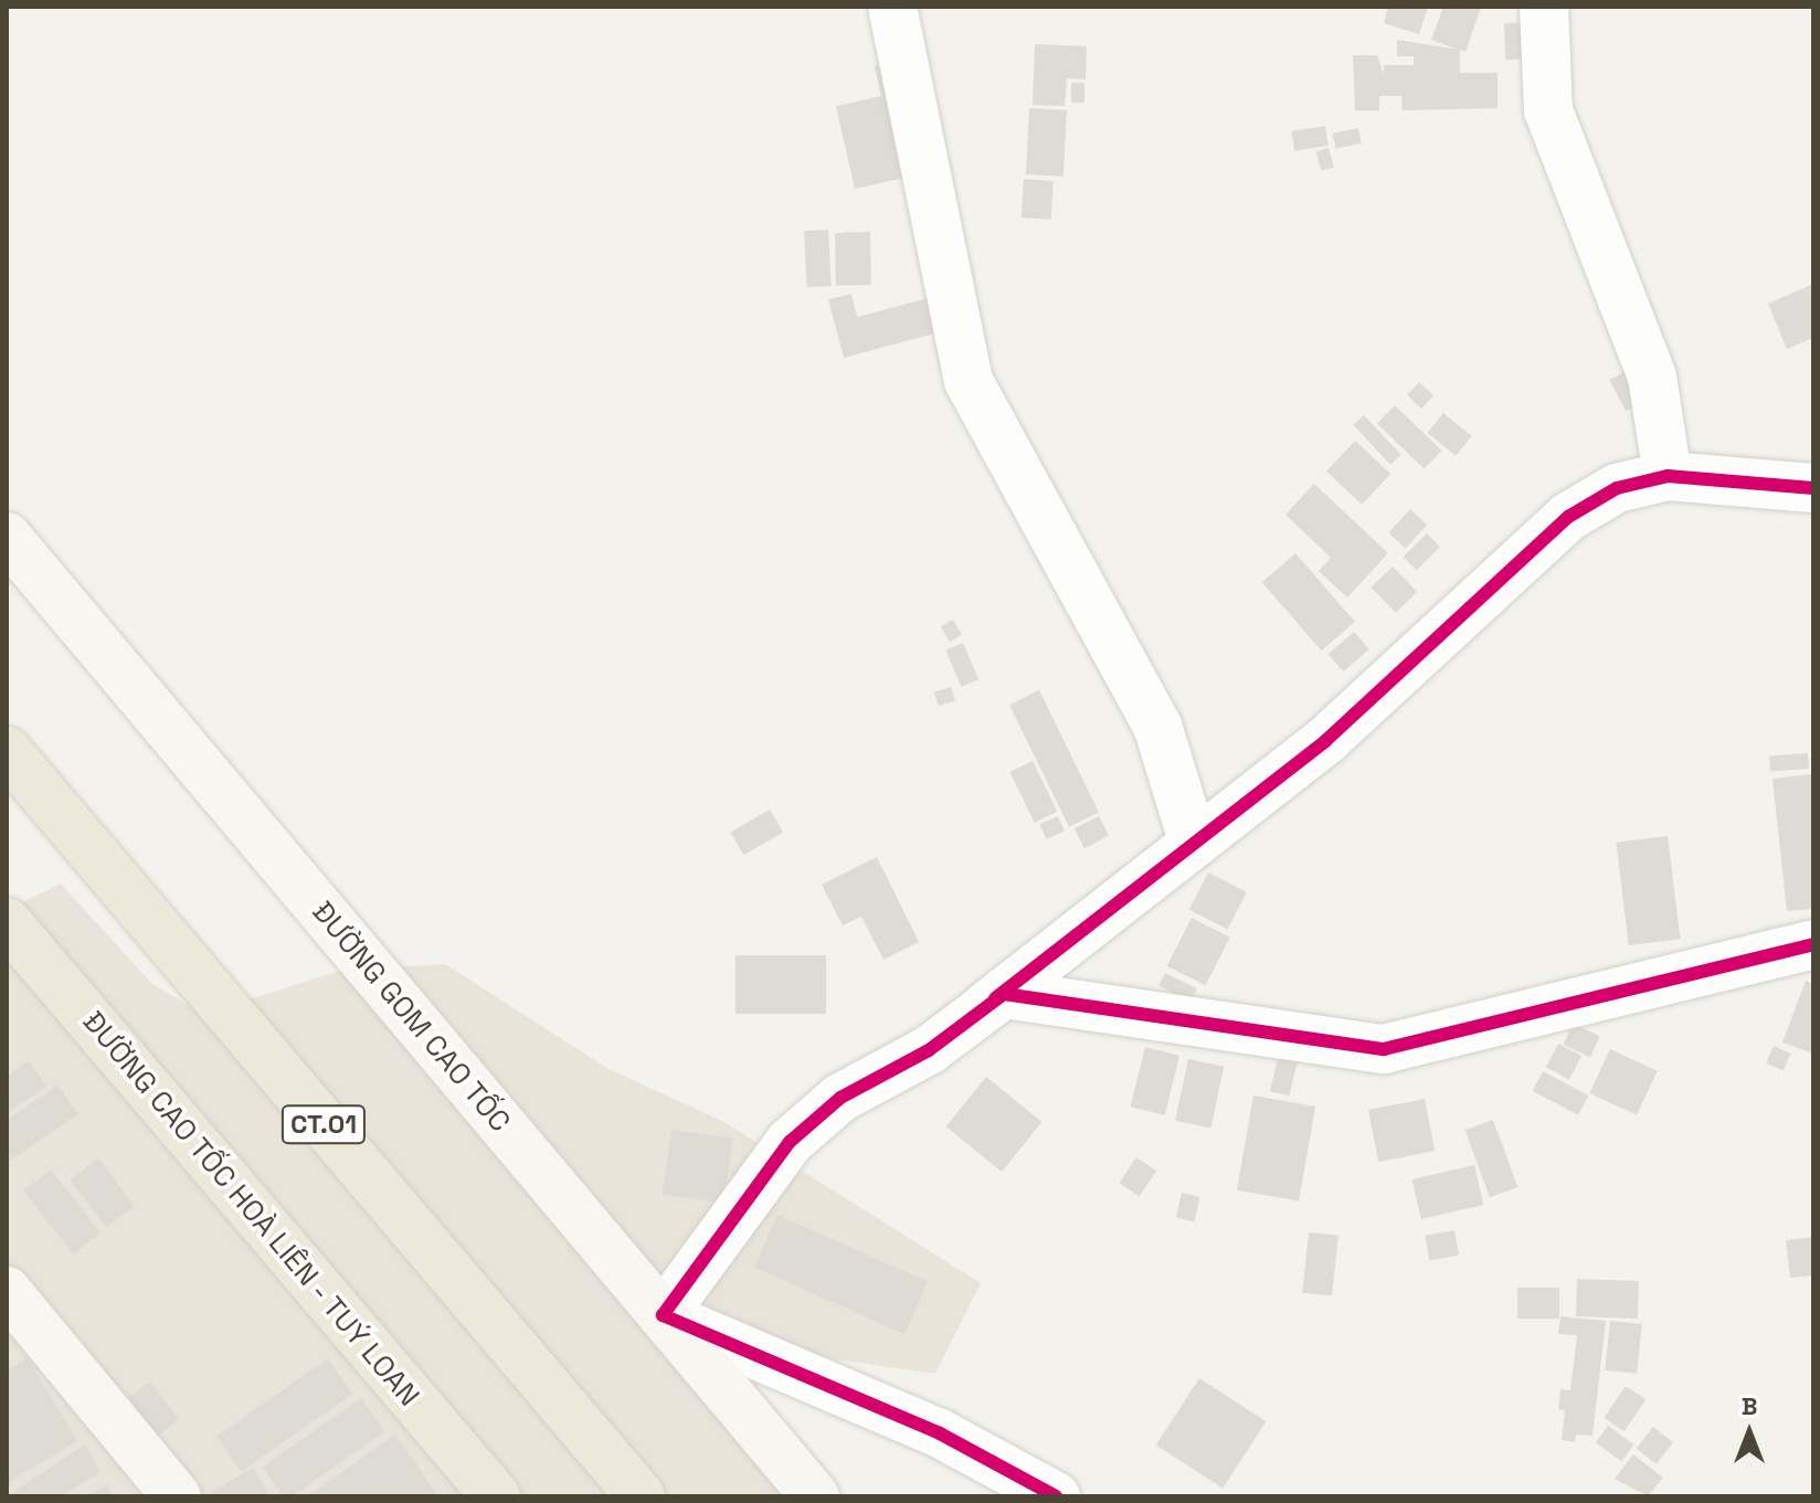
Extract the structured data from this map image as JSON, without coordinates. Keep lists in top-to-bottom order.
{
  "streets": {
    "highway": ["CT.01", "ĐƯỜNG CAO TỐC HOÀ LIÊN - TUÝ LOAN"],
    "main road": ["ĐƯỜNG GOM CAO TỐC"]
  },
  "north": "top"
}
